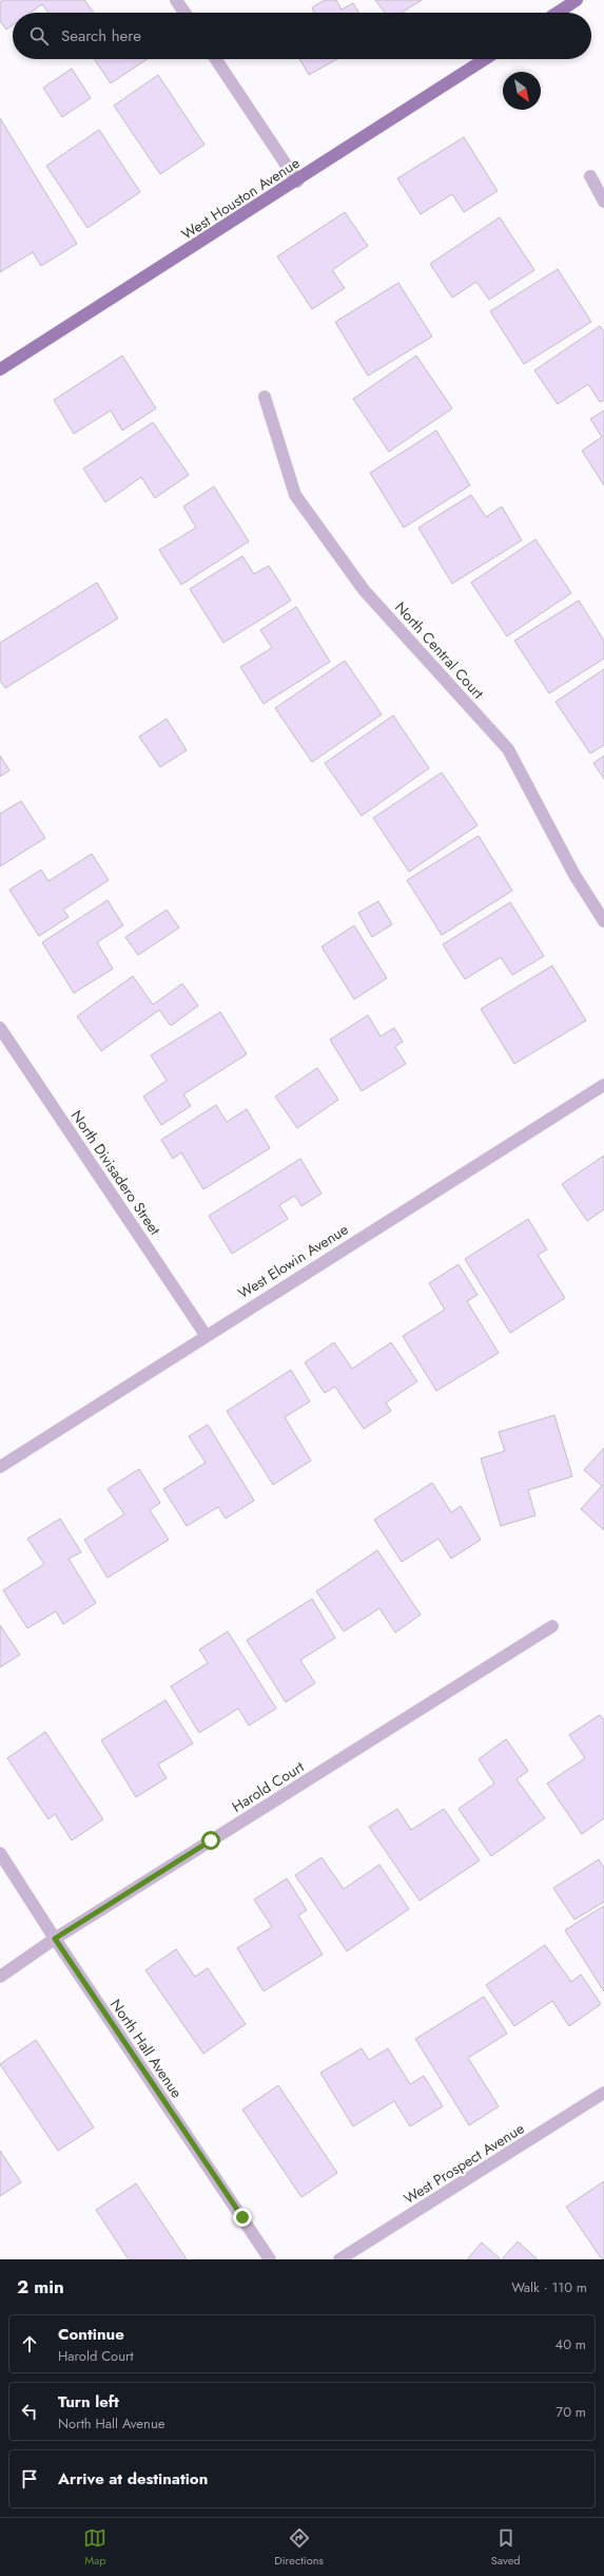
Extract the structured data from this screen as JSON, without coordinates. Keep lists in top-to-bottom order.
{
  "streets": {
    "main road": ["West Houston Avenue"],
    "street": [
      "North Central Court",
      "North Divisadero Street",
      "West Elowin Avenue",
      "Harold Court",
      "North Hall Avenue",
      "West Prospect Avenue"
    ]
  },
  "crossings": [
    ["North Divisadero Street", "West Elowin Avenue"],
    ["Harold Court", "North Hall Avenue"]
  ],
  "north": "bottom right",
  "page": {
    "search": "Search here",
    "heading": ["2 min", "Walk · 110 m"],
    "list": [
      ["Continue", "Harold Court", "40 m"],
      ["Turn left", "North Hall Avenue", "70 m"],
      "Arrive at destination"
    ],
    "nav": ["Map", "Directions", "Saved"]
  }
}
